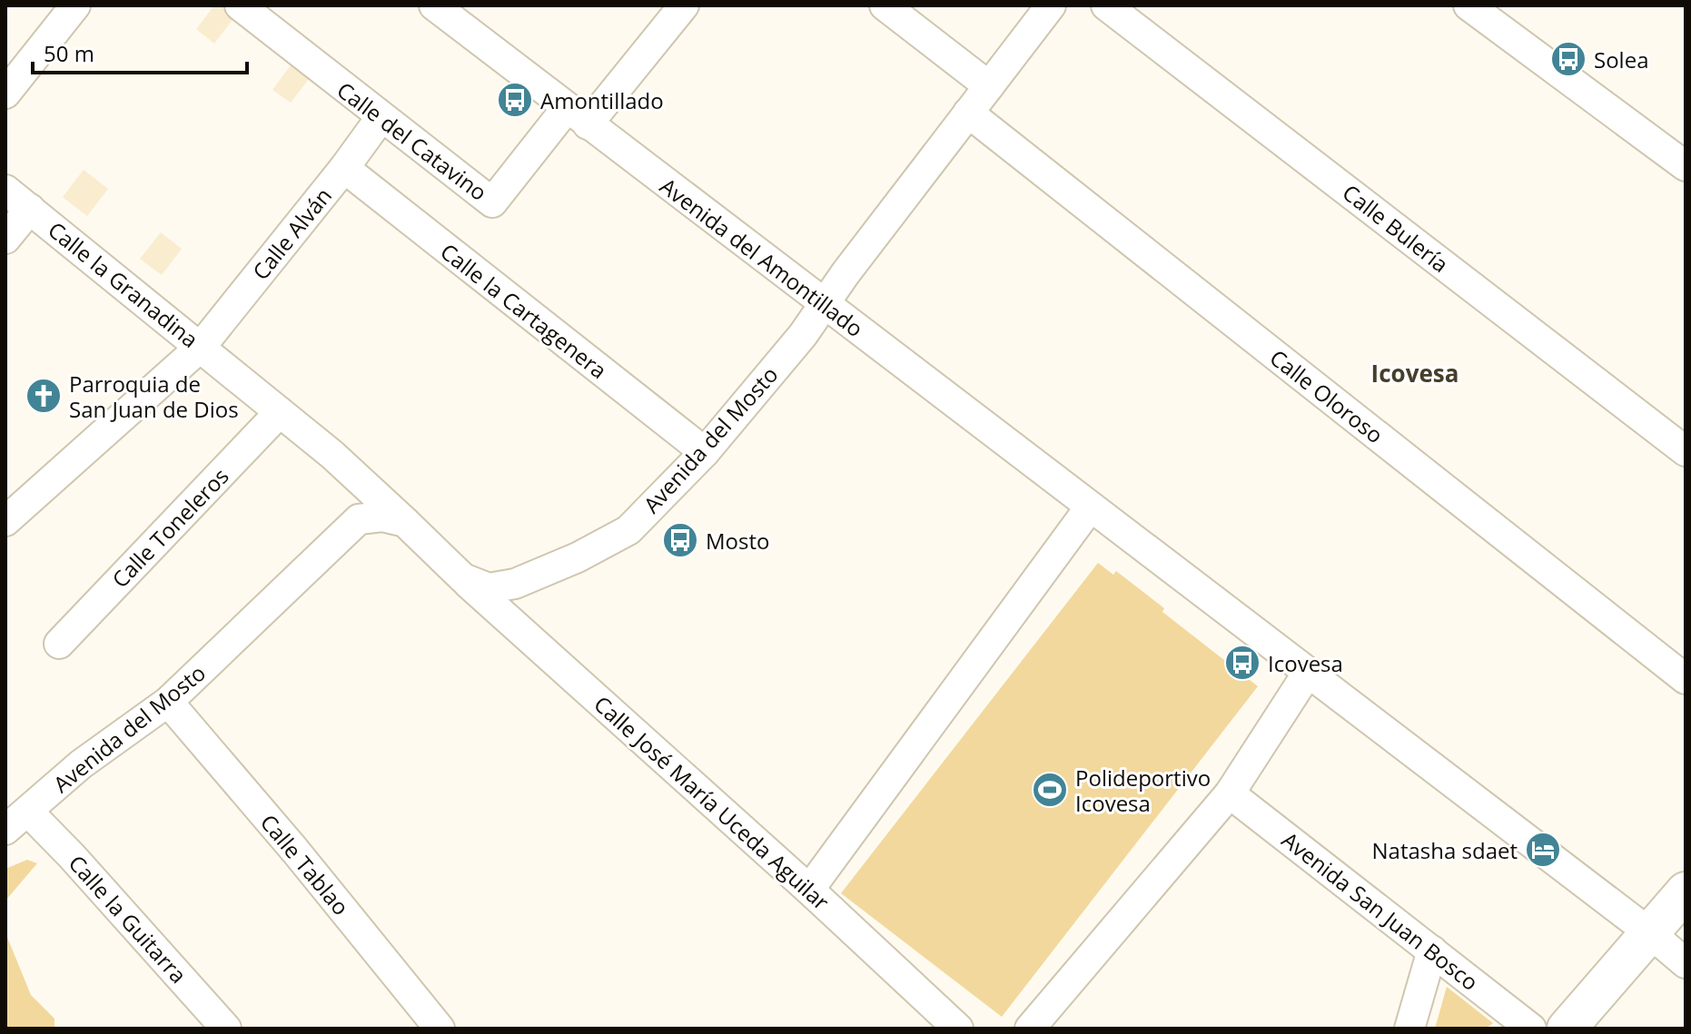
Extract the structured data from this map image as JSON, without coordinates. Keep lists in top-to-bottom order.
{
  "streets": {
    "street": [
      "Calle del Catavino",
      "Calle Bulería",
      "Calle Alván",
      "Avenida del Amontillado",
      "Calle la Granadina",
      "Calle la Cartagenera",
      "Calle Oloroso",
      "Avenida del Mosto",
      "Calle Toneleros",
      "Calle José María Uceda Aguilar",
      "Calle Tablao",
      "Avenida San Juan Bosco",
      "Calle la Guitarra"
    ]
  },
  "crossings": [
    ["Calle del Catavino", "Calle Alván"],
    ["Calle del Catavino", "Avenida del Amontillado"],
    ["Calle Alván", "Calle la Granadina"],
    ["Calle Alván", "Calle la Cartagenera"],
    ["Avenida del Amontillado", "Avenida del Mosto"],
    ["Calle la Granadina", "Avenida del Mosto"],
    ["Calle la Granadina", "Calle Toneleros"],
    ["Calle la Cartagenera", "Avenida del Mosto"],
    ["Calle Oloroso", "Avenida del Mosto"],
    ["Avenida del Mosto", "Calle José María Uceda Aguilar"],
    ["Avenida del Mosto", "Calle Tablao"],
    ["Avenida del Mosto", "Calle la Guitarra"]
  ],
  "districts": ["Icovesa"],
  "places": {
    "bus stop": [
      "Solea",
      "Amontillado",
      "Mosto",
      "Icovesa"
    ],
    "church": ["Parroquia de San Juan de Dios"],
    "sports": ["Polideportivo Icovesa"],
    "hotel": ["Natasha sdaet"]
  },
  "scale_bar": "50 m"
}
